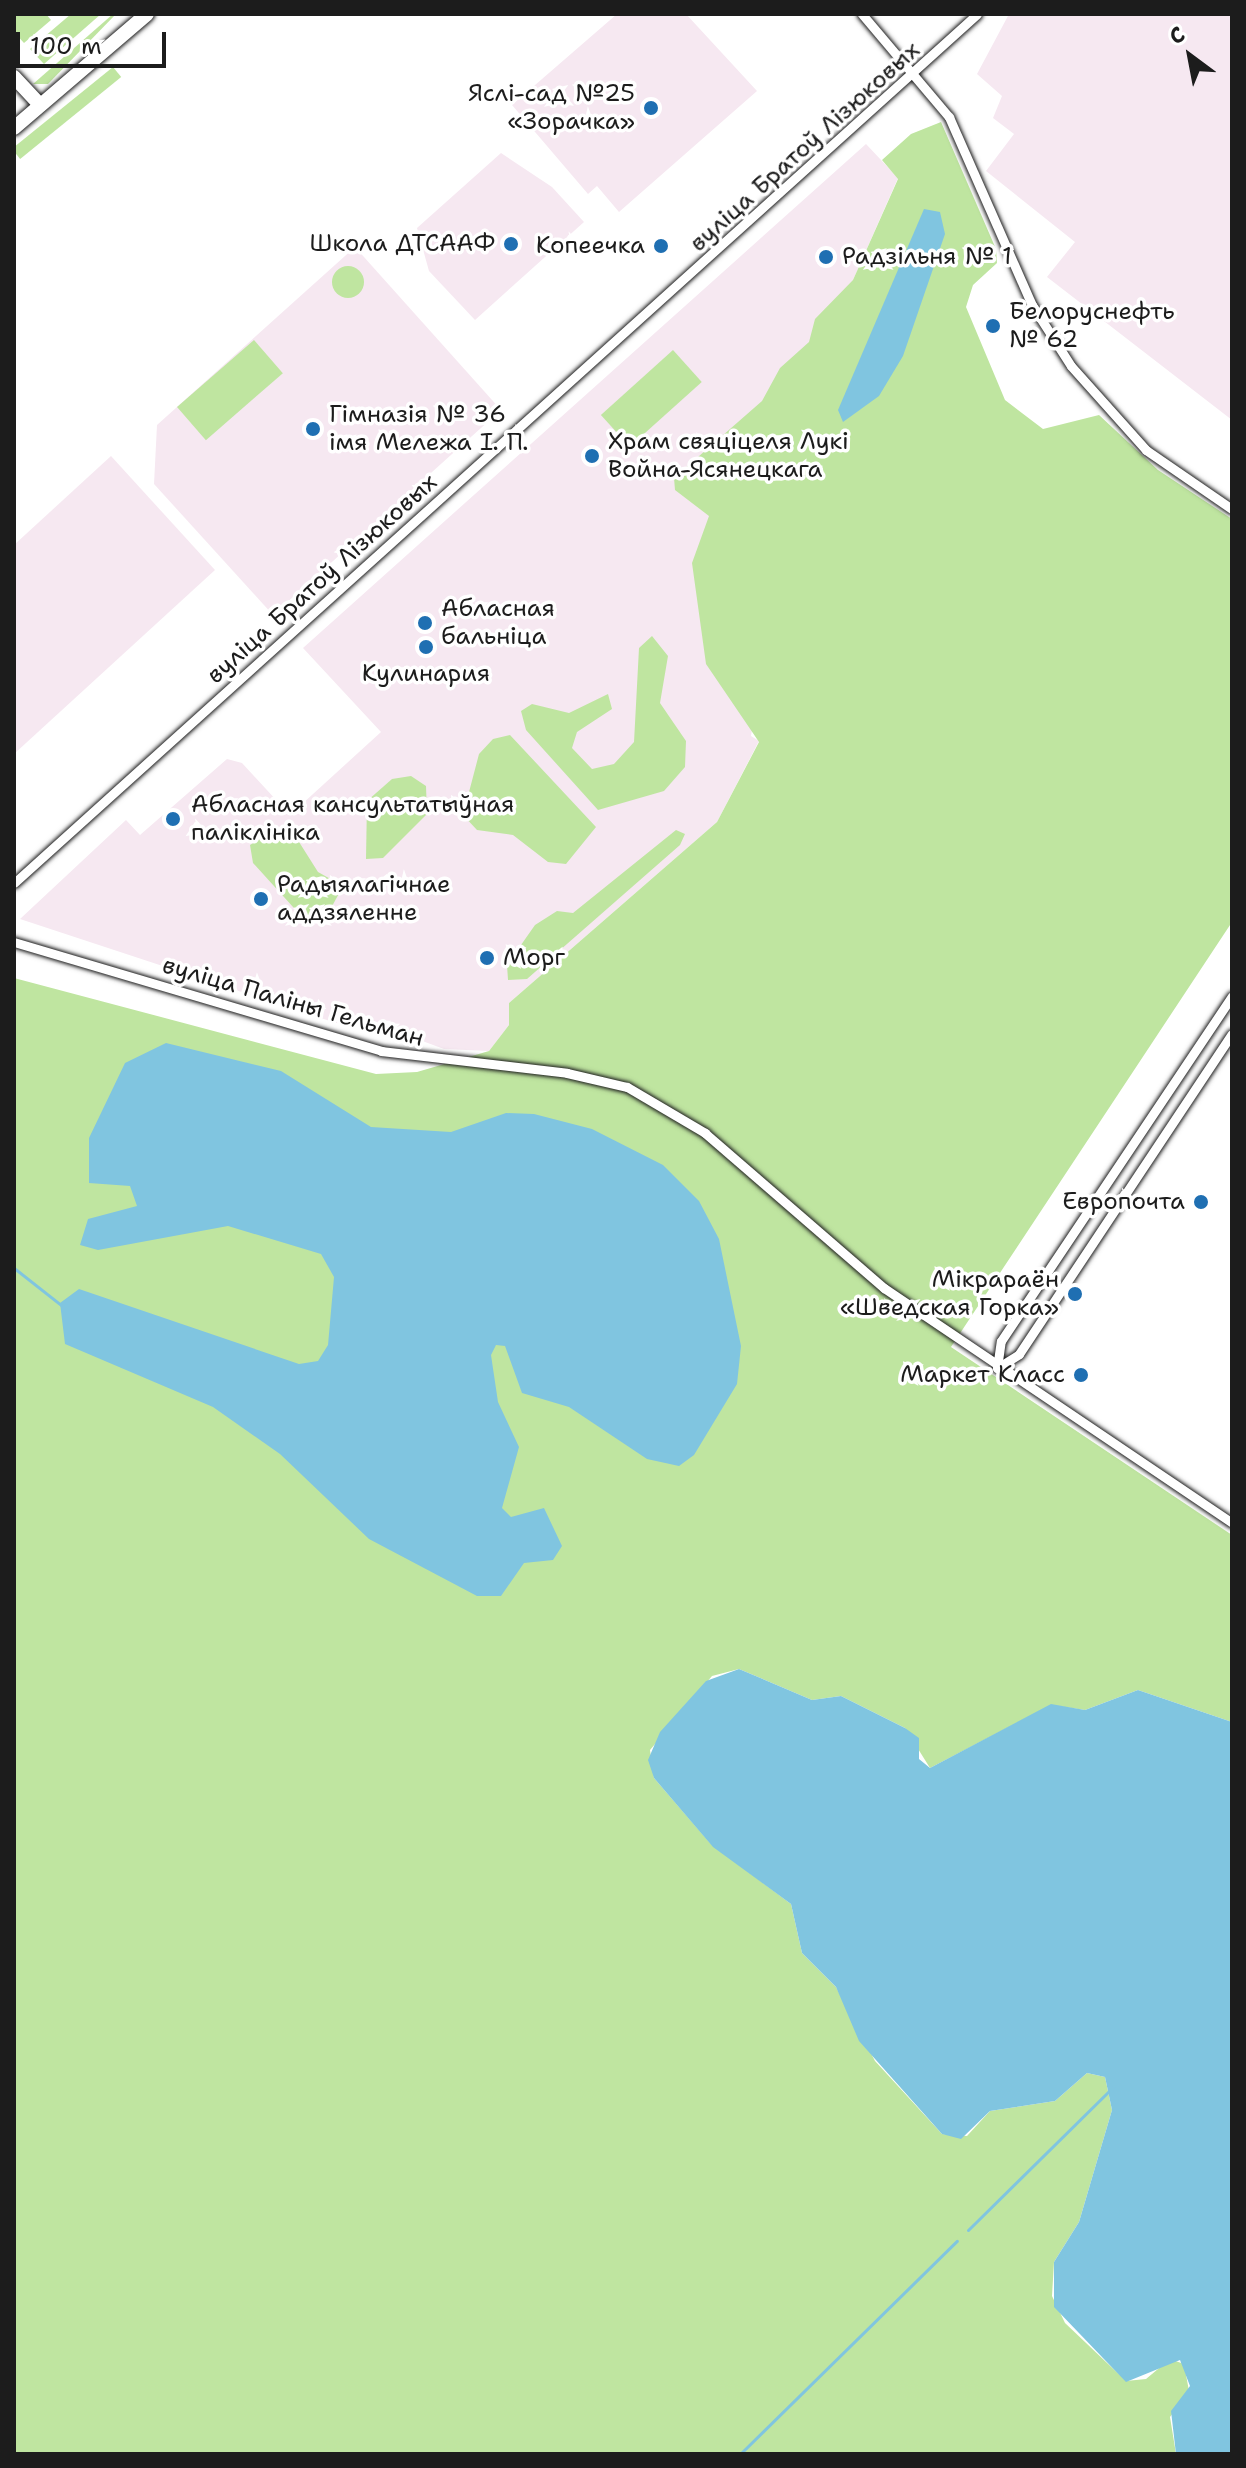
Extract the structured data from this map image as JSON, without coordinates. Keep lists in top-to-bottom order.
{
  "streets": {
    "street": ["вуліца Братоў Лізюковых", "вуліца Паліны Гельман"]
  },
  "places": [
    "Яслі-сад №25 «Зорачка»",
    "Школа ДТСААФ",
    "Копеечка",
    "Радзільня № 1",
    "Белоруснефть № 62",
    "Гімназія № 36 імя Мележа І. П.",
    "Храм свяціцеля Лукі Война-Ясянецкага",
    "Абласная бальніца",
    "Кулинария",
    "Абласная кансультатыўная паліклініка",
    "Радыялагічнае аддзяленне",
    "Морг",
    "Европочта",
    "Мікрараён «Шведская Горка»",
    "Маркет Класс"
  ],
  "scale_bar": "100 m",
  "north": "top left"
}
